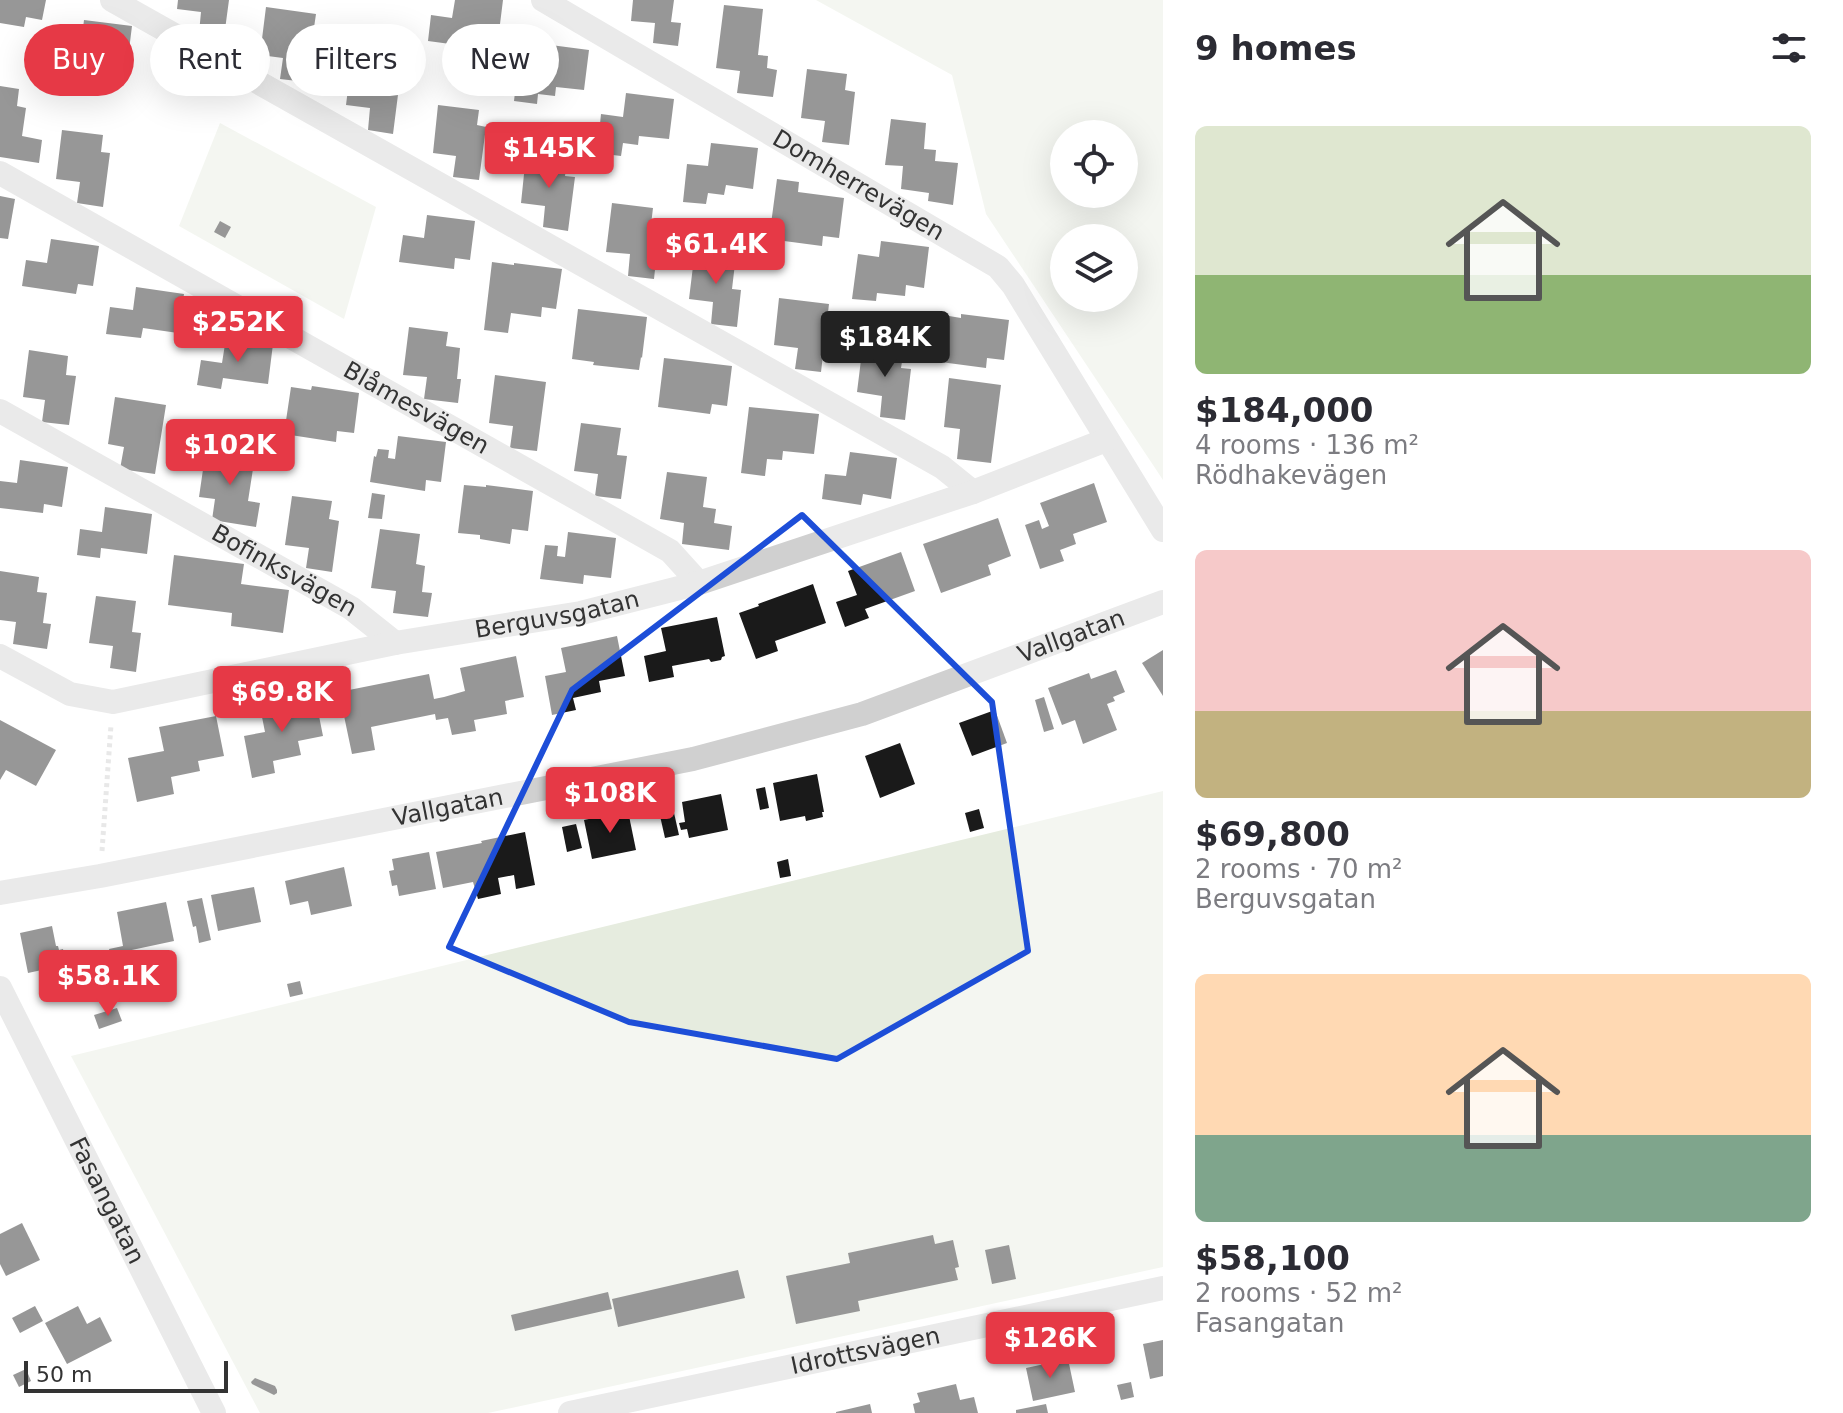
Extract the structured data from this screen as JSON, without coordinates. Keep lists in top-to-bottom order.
{
  "streets": {
    "street": [
      "Domherrevägen",
      "Blåmesvägen",
      "Bofinksvägen",
      "Berguvsgatan",
      "Vallgatan",
      "Fasangatan",
      "Idrottsvägen"
    ]
  },
  "crossings": [
    ["Domherrevägen", "Berguvsgatan"],
    ["Blåmesvägen", "Berguvsgatan"],
    ["Bofinksvägen", "Berguvsgatan"]
  ],
  "scale_bar": "50 m",
  "page": {
    "heading": "9 homes",
    "chip": [
      "Buy",
      "Rent",
      "Filters",
      "New"
    ],
    "list": [
      {
        "name": "$184,000",
        "note": "4 rooms · 136 m² · Rödhakevägen"
      },
      {
        "name": "$69,800",
        "note": "2 rooms · 70 m² · Berguvsgatan"
      },
      {
        "name": "$58,100",
        "note": "2 rooms · 52 m² · Fasangatan"
      }
    ],
    "price": [
      "$145K",
      "$61.4K",
      "$252K",
      "$184K",
      "$102K",
      "$69.8K",
      "$108K",
      "$58.1K",
      "$126K"
    ],
    "scale": "50 m"
  }
}
